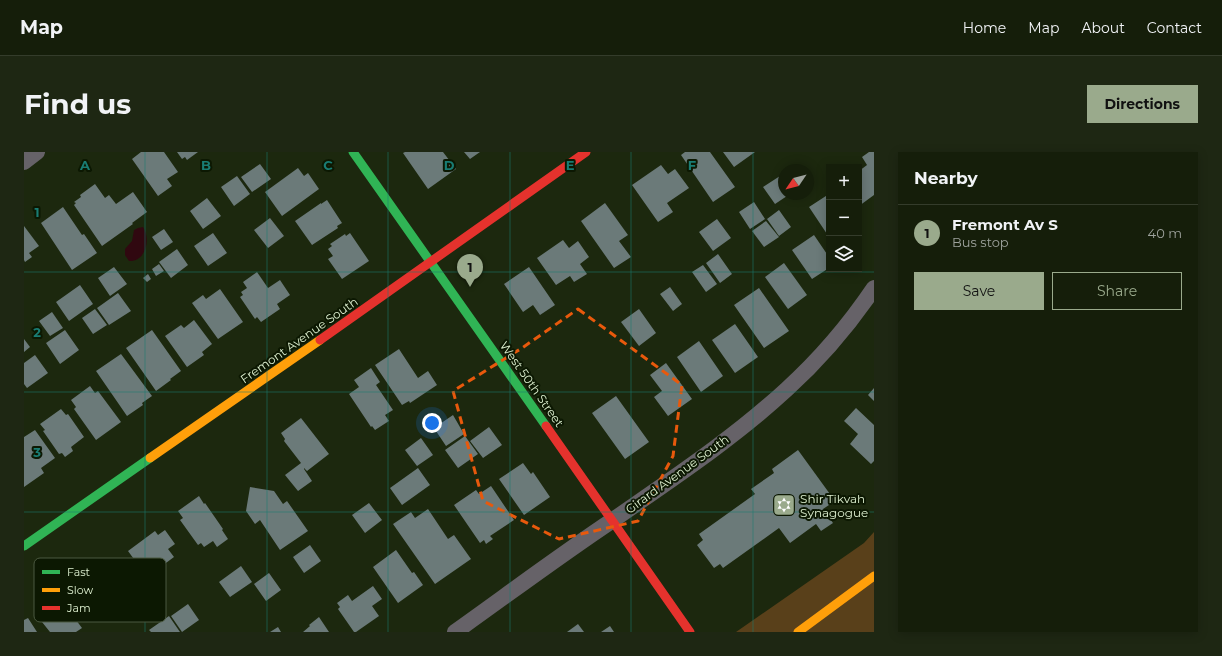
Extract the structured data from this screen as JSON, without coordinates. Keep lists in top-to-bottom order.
{
  "streets": {
    "street": ["Fremont Avenue South", "West 50th Street", "Girard Avenue South"]
  },
  "crossings": [
    ["Fremont Avenue South", "West 50th Street"],
    ["West 50th Street", "Girard Avenue South"]
  ],
  "places": {
    "synagogue": ["Shir Tikvah Synagogue"]
  },
  "legend": ["Fast", "Slow", "Jam"],
  "north": "bottom left",
  "page": {
    "header": "Map",
    "nav": [
      "Home",
      "Map",
      "About",
      "Contact"
    ],
    "buttons": [
      "Directions",
      ["Save", "Share"]
    ],
    "title": "Find us",
    "heading": "Nearby",
    "map_buttons": ["+", "−"],
    "list": [
      {
        "mark": "1",
        "name": "Fremont Av S",
        "note": "Bus stop",
        "value": "40 m"
      }
    ],
    "pins": "1"
  },
  "grid": {
    "columns": [
      "A",
      "B",
      "C",
      "D",
      "E",
      "F"
    ],
    "rows": ["1", "2", "3"]
  }
}
